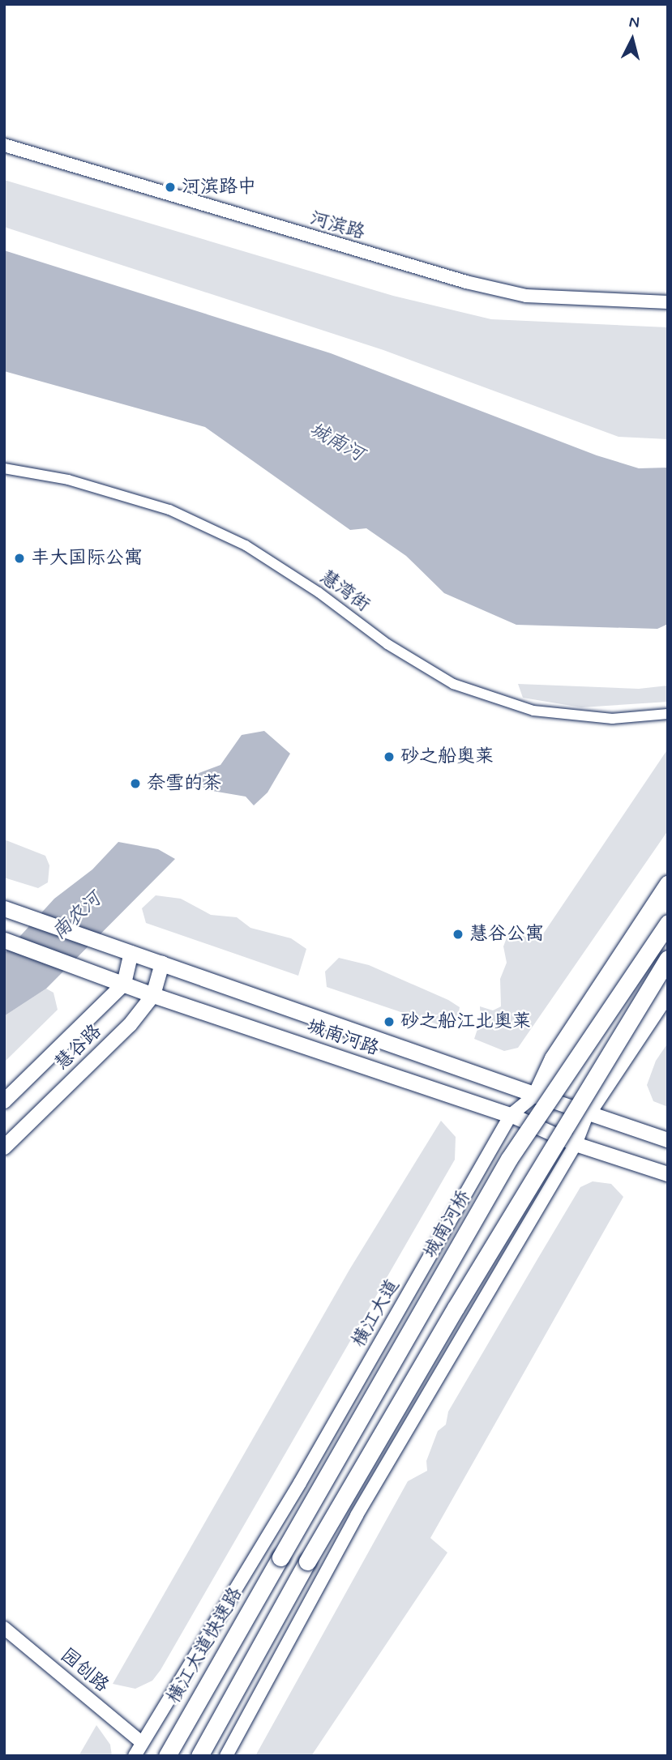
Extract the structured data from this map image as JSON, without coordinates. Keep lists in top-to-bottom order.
{
  "streets": {
    "highway": ["城南河桥", "横江大道快速路"],
    "main road": ["城南河路", "慧谷路"],
    "street": [
      "河滨路",
      "慧湾街",
      "横江大道",
      "园创路"
    ]
  },
  "crossings": [
    ["城南河路", "慧谷路"],
    ["城南河路", "横江大道"],
    ["城南河桥", "横江大道快速路"],
    ["横江大道", "园创路"]
  ],
  "water": ["城南河", "南农河"],
  "places": [
    "河滨路中",
    "丰大国际公寓",
    "砂之船奥莱",
    "奈雪的茶",
    "慧谷公寓",
    "砂之船江北奥莱"
  ],
  "north": "top"
}
